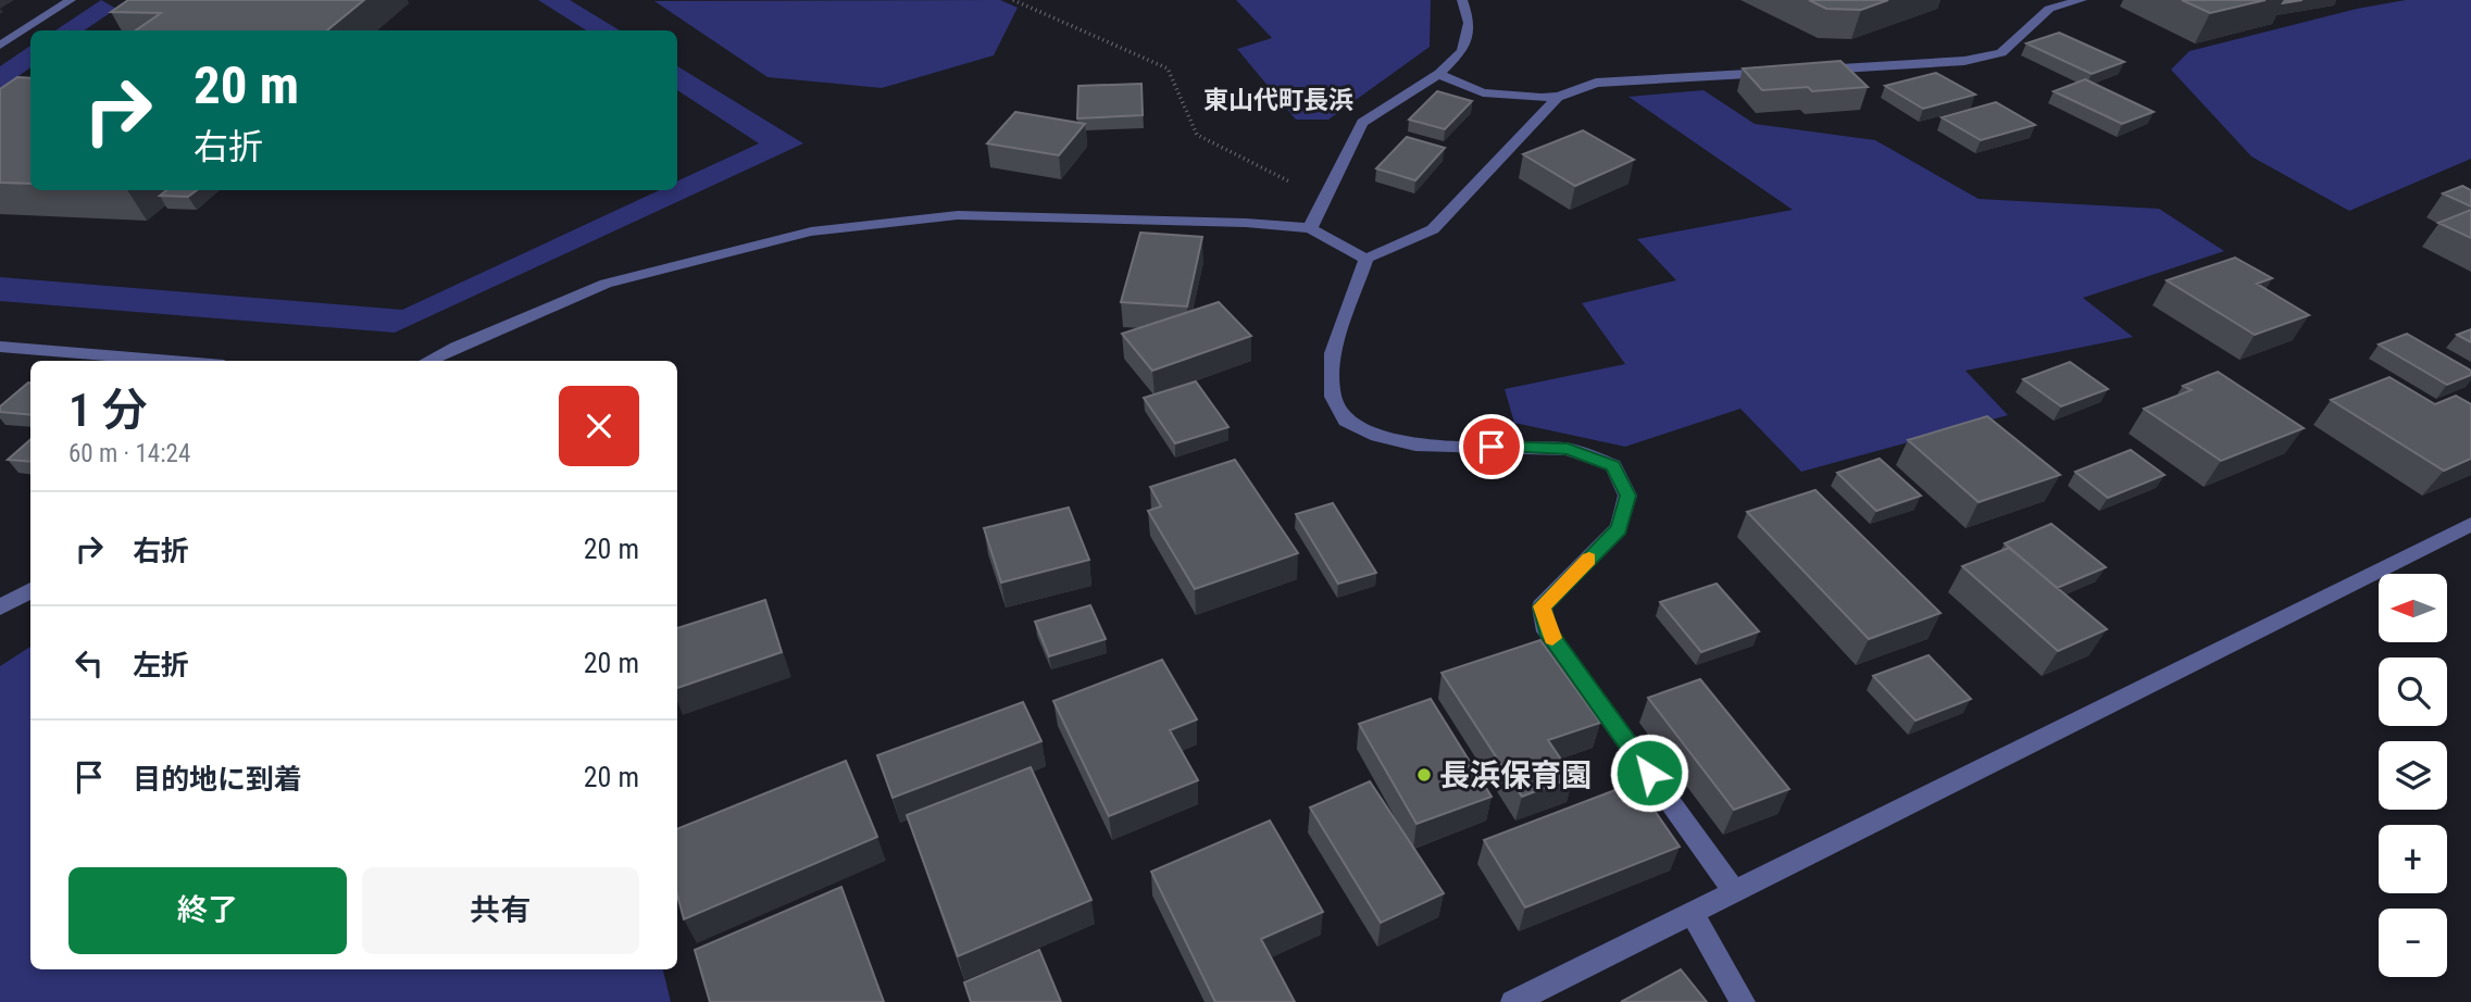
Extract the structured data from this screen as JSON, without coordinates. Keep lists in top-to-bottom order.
{
  "districts": ["東山代町長浜"],
  "places": ["長浜保育園"],
  "north": "left",
  "page": {
    "turn": ["20 m", "右折"],
    "heading": ["1 分", "60 m · 14:24"],
    "list": [
      {
        "name": "右折",
        "value": "20 m"
      },
      {
        "name": "左折",
        "value": "20 m"
      },
      {
        "name": "目的地に到着",
        "value": "20 m"
      }
    ],
    "map_buttons": ["+", "−"],
    "buttons": ["終了", "共有"]
  }
}
